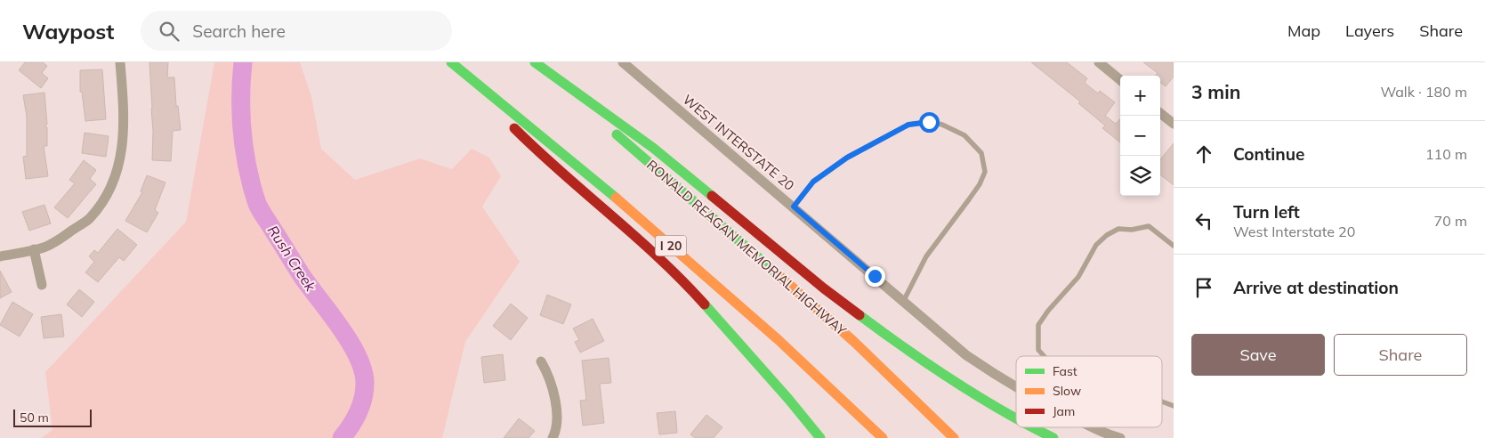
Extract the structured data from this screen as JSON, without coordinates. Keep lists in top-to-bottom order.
{
  "streets": {
    "highway": ["I 20", "RONALD REAGAN MEMORIAL HIGHWAY"],
    "street": ["WEST INTERSTATE 20"]
  },
  "water": ["Rush Creek"],
  "legend": ["Fast", "Slow", "Jam"],
  "scale_bar": "50 m",
  "page": {
    "header": "Waypost",
    "search": "Search here",
    "nav": ["Map", "Layers", "Share"],
    "heading": ["3 min", "Walk · 180 m"],
    "map_buttons": ["+", "−"],
    "list": [
      ["Continue", "110 m"],
      ["Turn left", "West Interstate 20", "70 m"],
      "Arrive at destination"
    ],
    "buttons": ["Save", "Share"],
    "scale": "50 m"
  }
}
